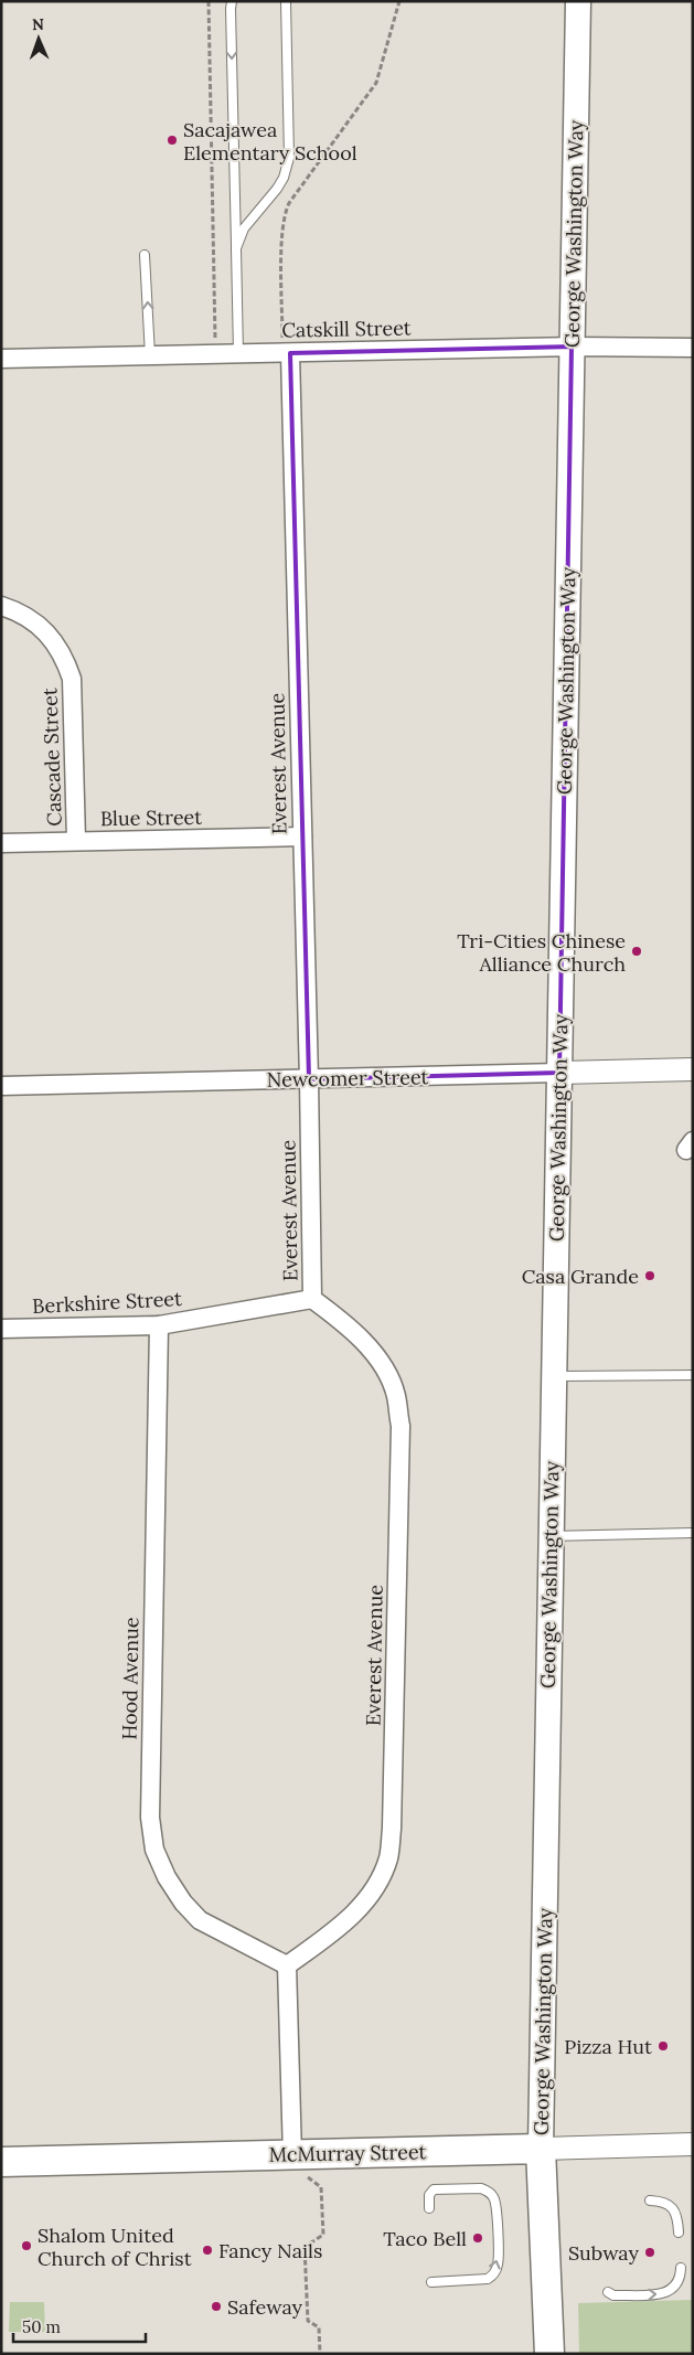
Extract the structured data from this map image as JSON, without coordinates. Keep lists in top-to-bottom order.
{
  "streets": {
    "main road": ["George Washington Way", "McMurray Street"],
    "street": [
      "Catskill Street",
      "Cascade Street",
      "Everest Avenue",
      "Blue Street",
      "Newcomer Street",
      "Berkshire Street",
      "Hood Avenue"
    ]
  },
  "crossings": [
    ["George Washington Way", "Catskill Street"],
    ["George Washington Way", "Newcomer Street"],
    ["George Washington Way", "McMurray Street"],
    ["Catskill Street", "Everest Avenue"],
    ["Cascade Street", "Blue Street"],
    ["Everest Avenue", "Blue Street"],
    ["Everest Avenue", "Newcomer Street"],
    ["Everest Avenue", "Berkshire Street"],
    ["Everest Avenue", "Hood Avenue"],
    ["Berkshire Street", "Hood Avenue"]
  ],
  "places": [
    "Sacajawea Elementary School",
    "Tri-Cities Chinese Alliance Church",
    "Casa Grande",
    "Pizza Hut",
    "Taco Bell",
    "Shalom United Church of Christ",
    "Fancy Nails",
    "Subway",
    "Safeway"
  ],
  "scale_bar": "50 m",
  "north": "top"
}
